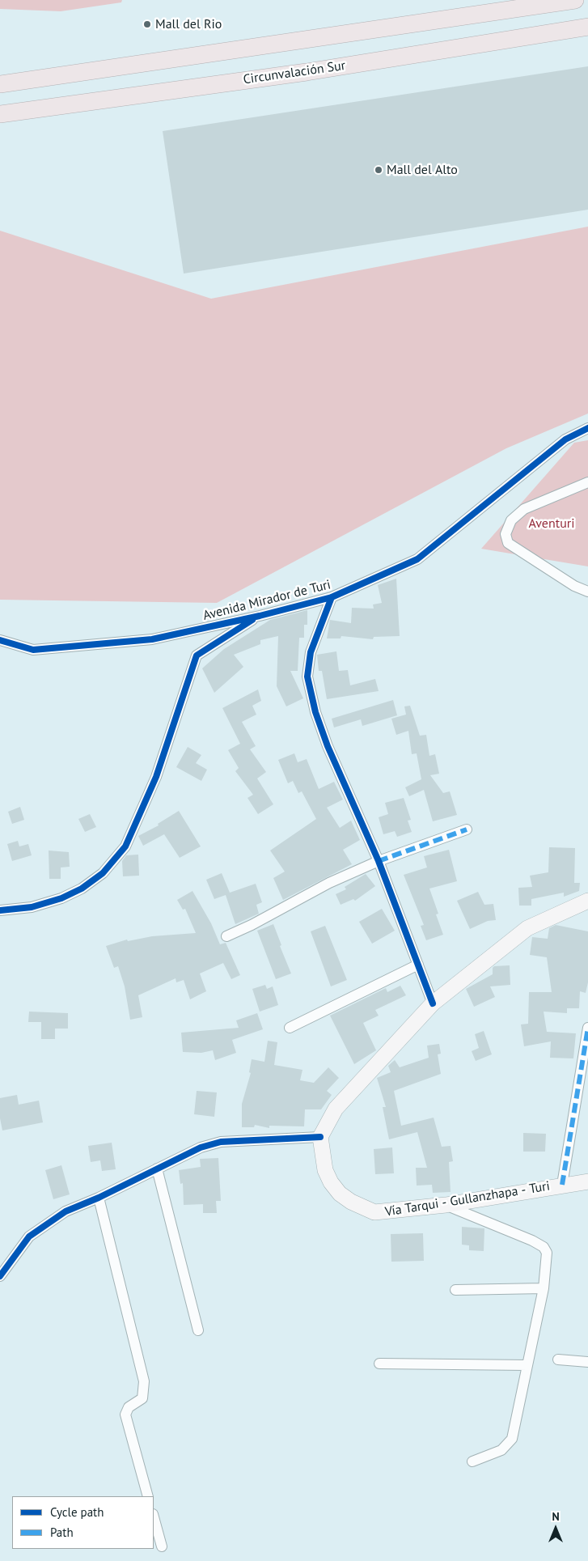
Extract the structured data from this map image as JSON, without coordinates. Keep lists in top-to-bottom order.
{
  "streets": {
    "highway": ["Circunvalación Sur"],
    "main road": ["Vía Tarqui - Gullanzhapa - Turi"],
    "street": ["Avenida Mirador de Turi"]
  },
  "parks": ["Aventuri"],
  "places": ["Mall del Rio", "Mall del Alto"],
  "legend": ["Cycle path", "Path"],
  "north": "top"
}
